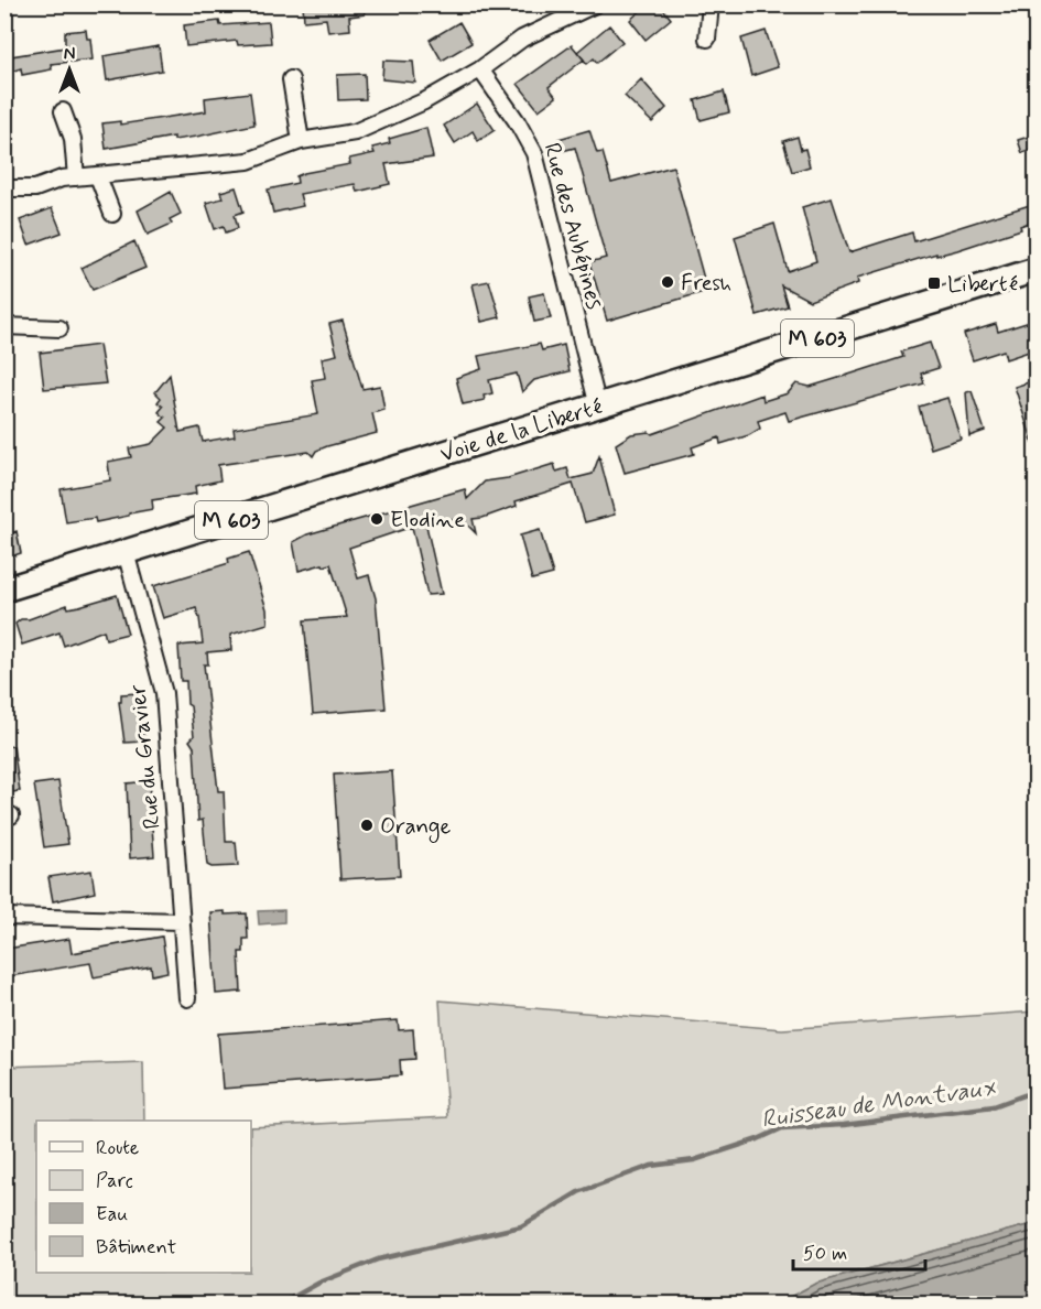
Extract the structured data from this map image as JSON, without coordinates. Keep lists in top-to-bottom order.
{
  "streets": {
    "main road": ["M 603", "Voie de la Liberté"],
    "street": ["Rue des Aubépines", "Rue du Gravier"]
  },
  "crossings": [
    ["Rue des Aubépines", "Voie de la Liberté"],
    ["Voie de la Liberté", "Rue du Gravier"]
  ],
  "water": ["Ruisseau de Montvaux"],
  "places": {
    "other": ["Fresh", "Elodine", "Orange"],
    "transit": ["Liberté"]
  },
  "legend": [
    "Route",
    "Parc",
    "Eau",
    "Bâtiment"
  ],
  "scale_bar": "50 m",
  "north": "top"
}
